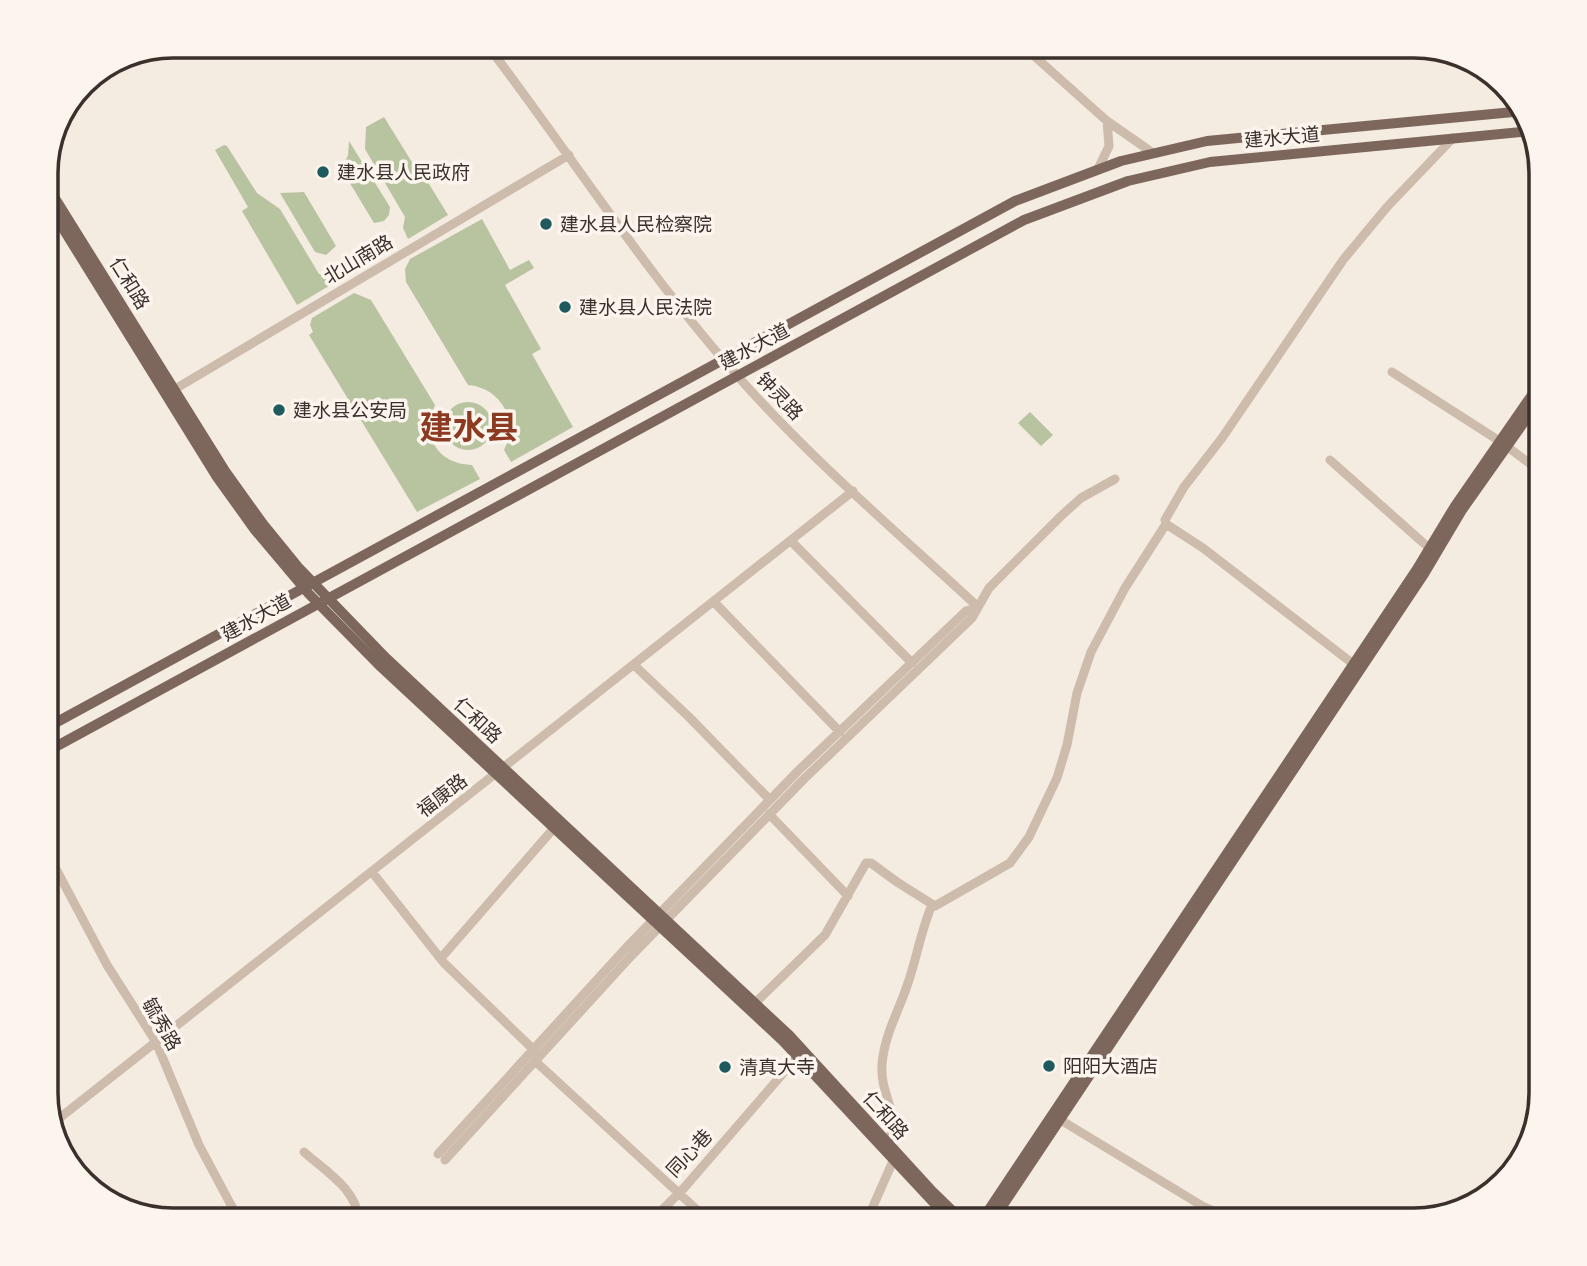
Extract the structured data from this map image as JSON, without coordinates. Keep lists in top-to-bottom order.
{
  "streets": {
    "main road": ["建水大道", "仁和路"],
    "street": [
      "北山南路",
      "钟灵路",
      "福康路",
      "毓秀路",
      "同心巷"
    ]
  },
  "crossings": [
    ["建水大道", "仁和路"],
    ["建水大道", "钟灵路"],
    ["北山南路", "仁和路"],
    ["北山南路", "钟灵路"],
    ["仁和路", "福康路"],
    ["仁和路", "同心巷"],
    ["钟灵路", "福康路"],
    ["福康路", "毓秀路"],
    ["福康路", "同心巷"]
  ],
  "districts": ["建水县"],
  "places": [
    "建水县人民政府",
    "建水县人民检察院",
    "建水县人民法院",
    "建水县公安局",
    "阳阳大酒店",
    "清真大寺"
  ]
}
